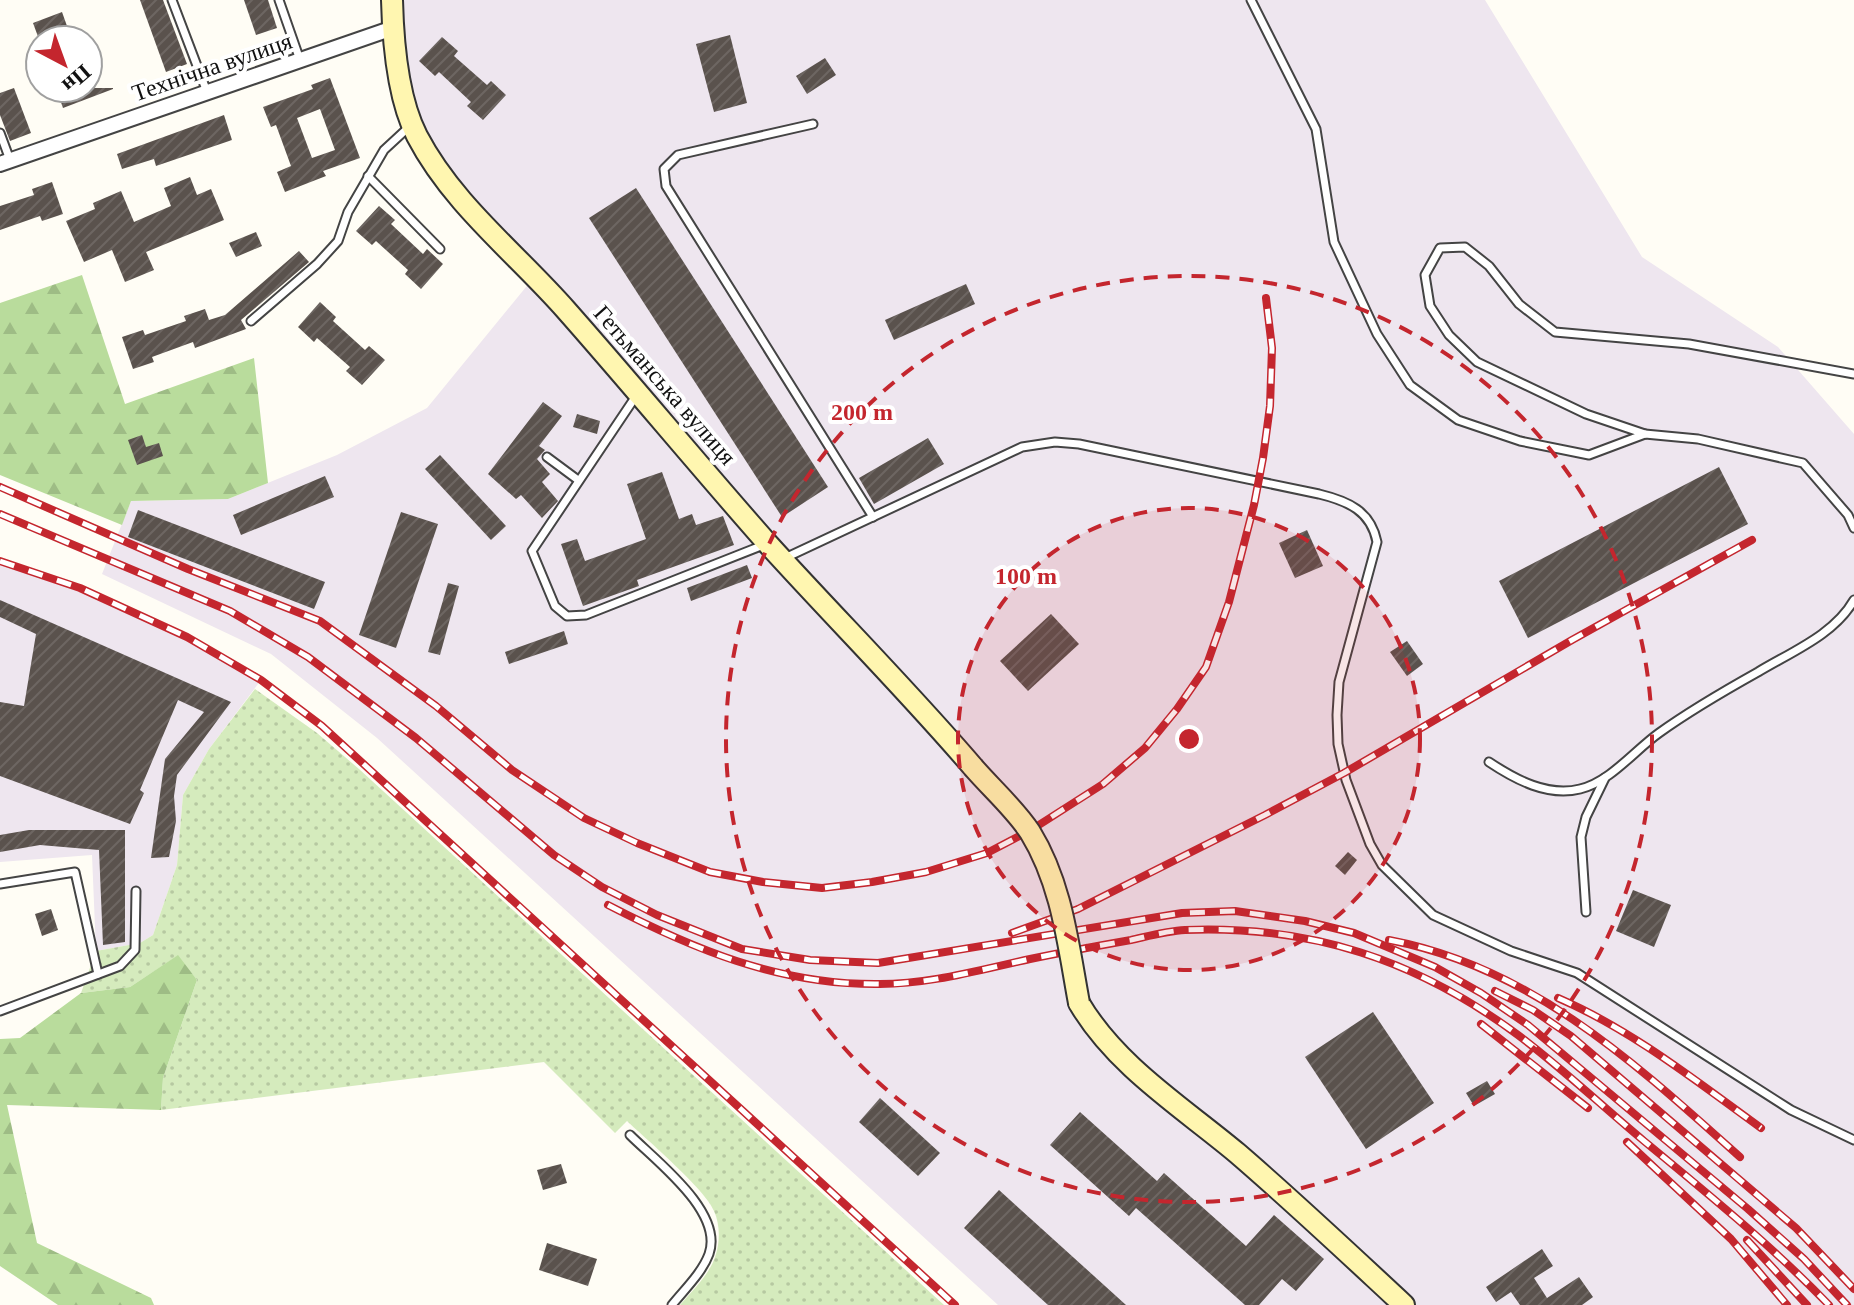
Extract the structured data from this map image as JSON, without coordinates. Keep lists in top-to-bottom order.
{
  "streets": {
    "street": ["Технічна вулиця", "Гетьманська вулиця"]
  },
  "crossings": [
    ["Технічна вулиця", "Гетьманська вулиця"]
  ],
  "north": "bottom right",
  "rings": ["200 m", "100 m"]
}
